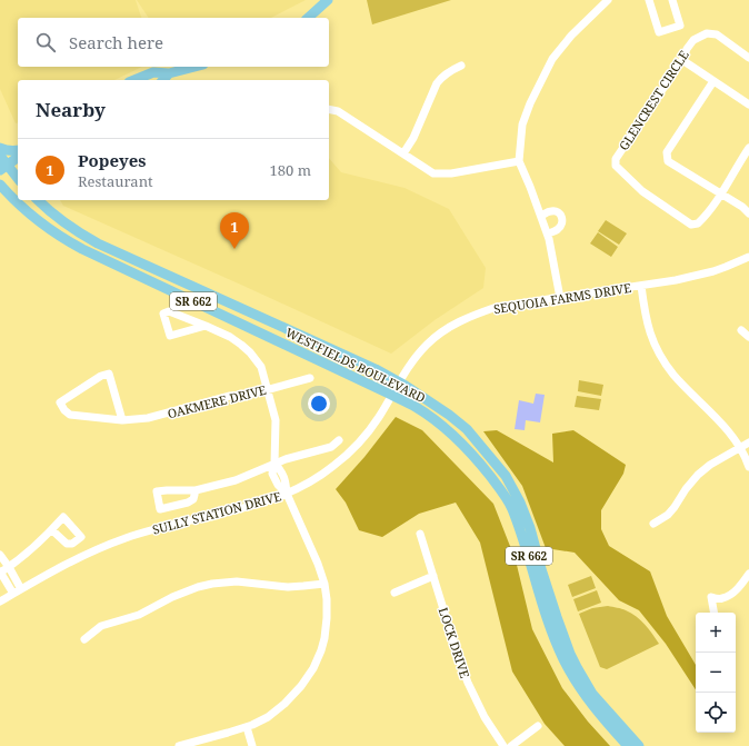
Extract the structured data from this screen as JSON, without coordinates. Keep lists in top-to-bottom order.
{
  "streets": {
    "main road": ["SR 662", "WESTFIELDS BOULEVARD"],
    "street": [
      "GLENCREST CIRCLE",
      "SEQUOIA FARMS DRIVE",
      "OAKMERE DRIVE",
      "SULLY STATION DRIVE",
      "LOCK DRIVE"
    ]
  },
  "crossings": [
    ["SEQUOIA FARMS DRIVE", "WESTFIELDS BOULEVARD"],
    ["SEQUOIA FARMS DRIVE", "SULLY STATION DRIVE"],
    ["WESTFIELDS BOULEVARD", "SULLY STATION DRIVE"]
  ],
  "page": {
    "search": "Search here",
    "heading": "Nearby",
    "list": [
      {
        "mark": "1",
        "name": "Popeyes",
        "note": "Restaurant",
        "value": "180 m"
      }
    ],
    "pins": "1",
    "map_buttons": ["+", "−"]
  }
}
